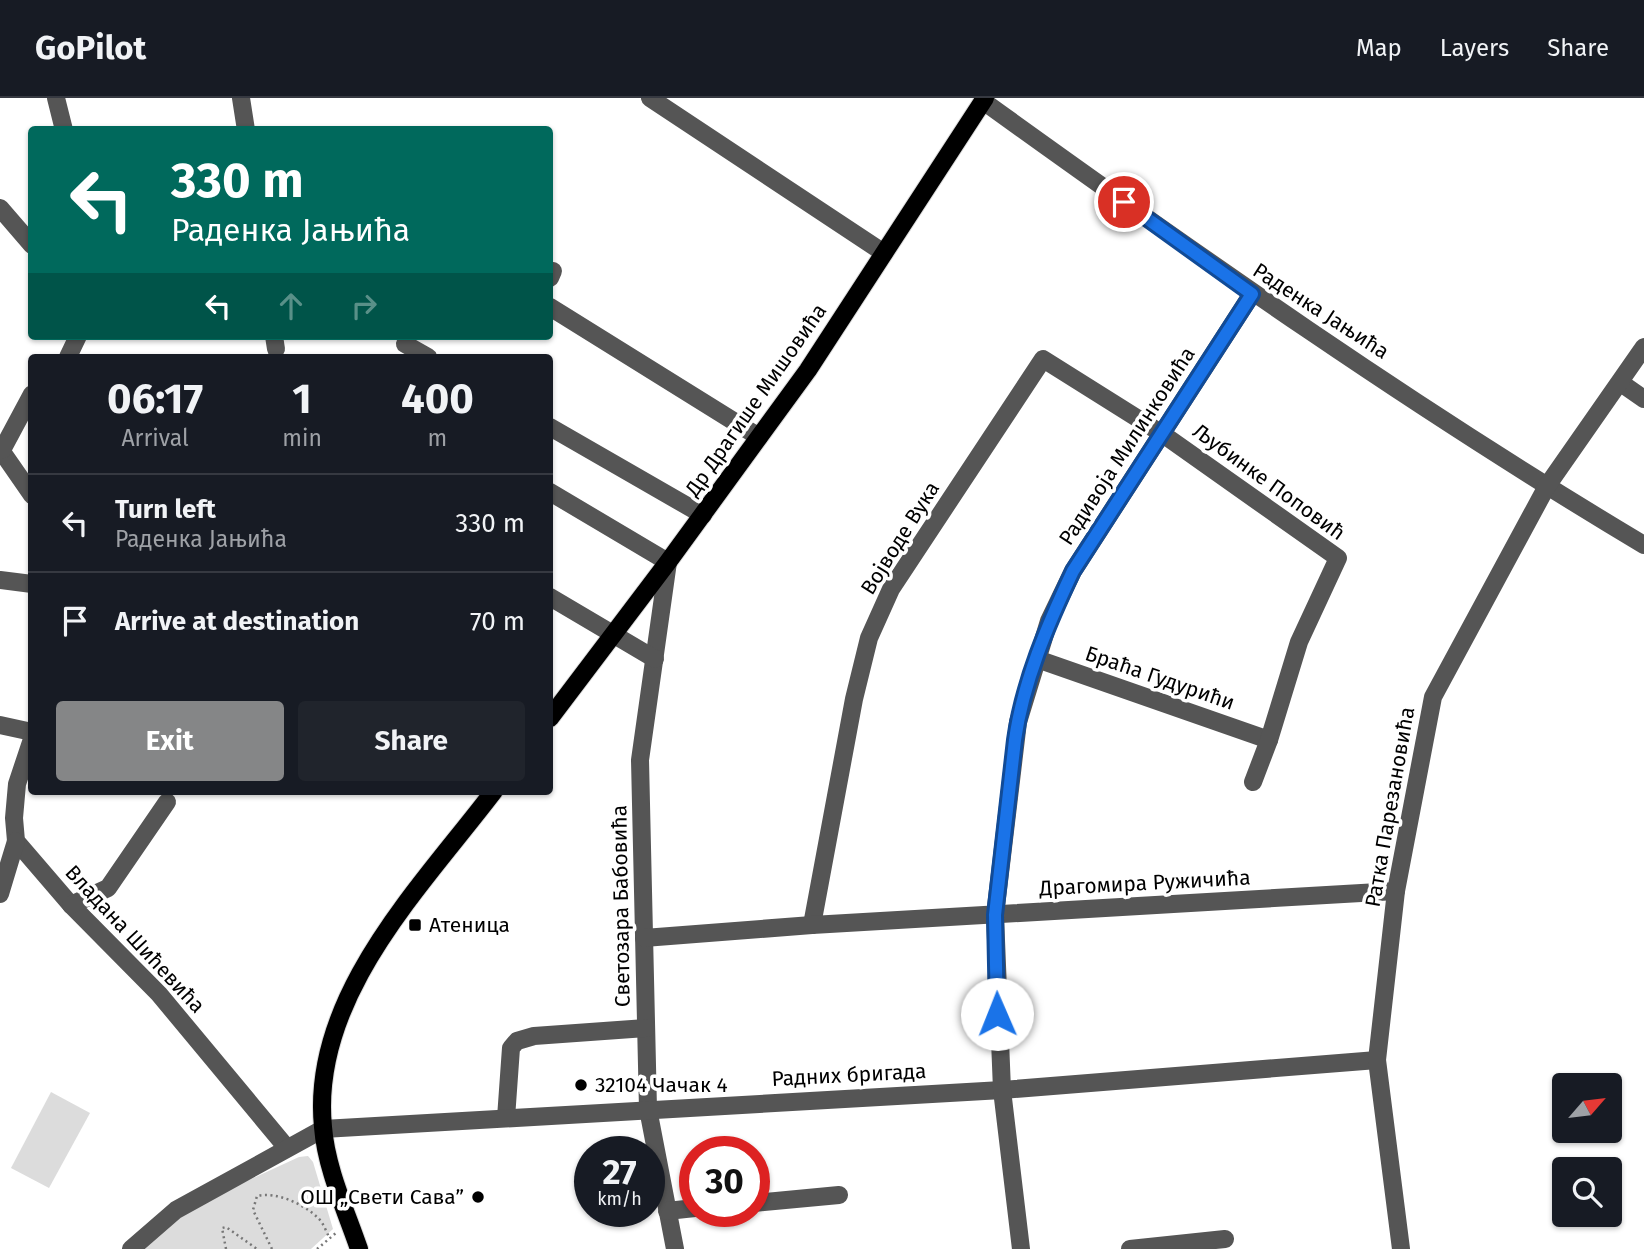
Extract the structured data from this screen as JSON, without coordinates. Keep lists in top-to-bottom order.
{
  "streets": {
    "main road": ["Др Драгише Мишовића"],
    "street": [
      "Раденка Јањића",
      "Радивоја Милинковића",
      "Љубинке Поповић",
      "Војводе Вука",
      "Браћа Гудурићи",
      "Ратка Парезановића",
      "Драгомира Ружичића",
      "Светозара Бабовића",
      "Владана Шићевића",
      "Радних бригада"
    ]
  },
  "crossings": [
    ["Раденка Јањића", "Др Драгише Мишовића"],
    ["Раденка Јањића", "Радивоја Милинковића"],
    ["Раденка Јањића", "Ратка Парезановића"],
    ["Др Драгише Мишовића", "Светозара Бабовића"],
    ["Радивоја Милинковића", "Љубинке Поповић"],
    ["Радивоја Милинковића", "Браћа Гудурићи"],
    ["Радивоја Милинковића", "Драгомира Ружичића"],
    ["Радивоја Милинковића", "Радних бригада"],
    ["Љубинке Поповић", "Војводе Вука"],
    ["Љубинке Поповић", "Браћа Гудурићи"],
    ["Војводе Вука", "Драгомира Ружичића"],
    ["Ратка Парезановића", "Драгомира Ружичића"],
    ["Ратка Парезановића", "Радних бригада"],
    ["Драгомира Ружичића", "Светозара Бабовића"],
    ["Светозара Бабовића", "Радних бригада"]
  ],
  "places": {
    "transit": ["Атеница"],
    "other": ["32104 Чачак 4", "ОШ „Свети Сава”"]
  },
  "north": "top right",
  "page": {
    "header": "GoPilot",
    "nav": ["Map", "Layers", "Share"],
    "turn": ["330 m", "Раденка Јањића"],
    "eta": [
      "06:17",
      "Arrival",
      "1",
      "min",
      "400",
      "m"
    ],
    "list": [
      {
        "name": "Turn left",
        "note": "Раденка Јањића",
        "value": "330 m"
      },
      {
        "name": "Arrive at destination",
        "value": "70 m"
      }
    ],
    "buttons": ["Exit", "Share"],
    "speed": "27 km/h",
    "limit": "30"
  }
}
